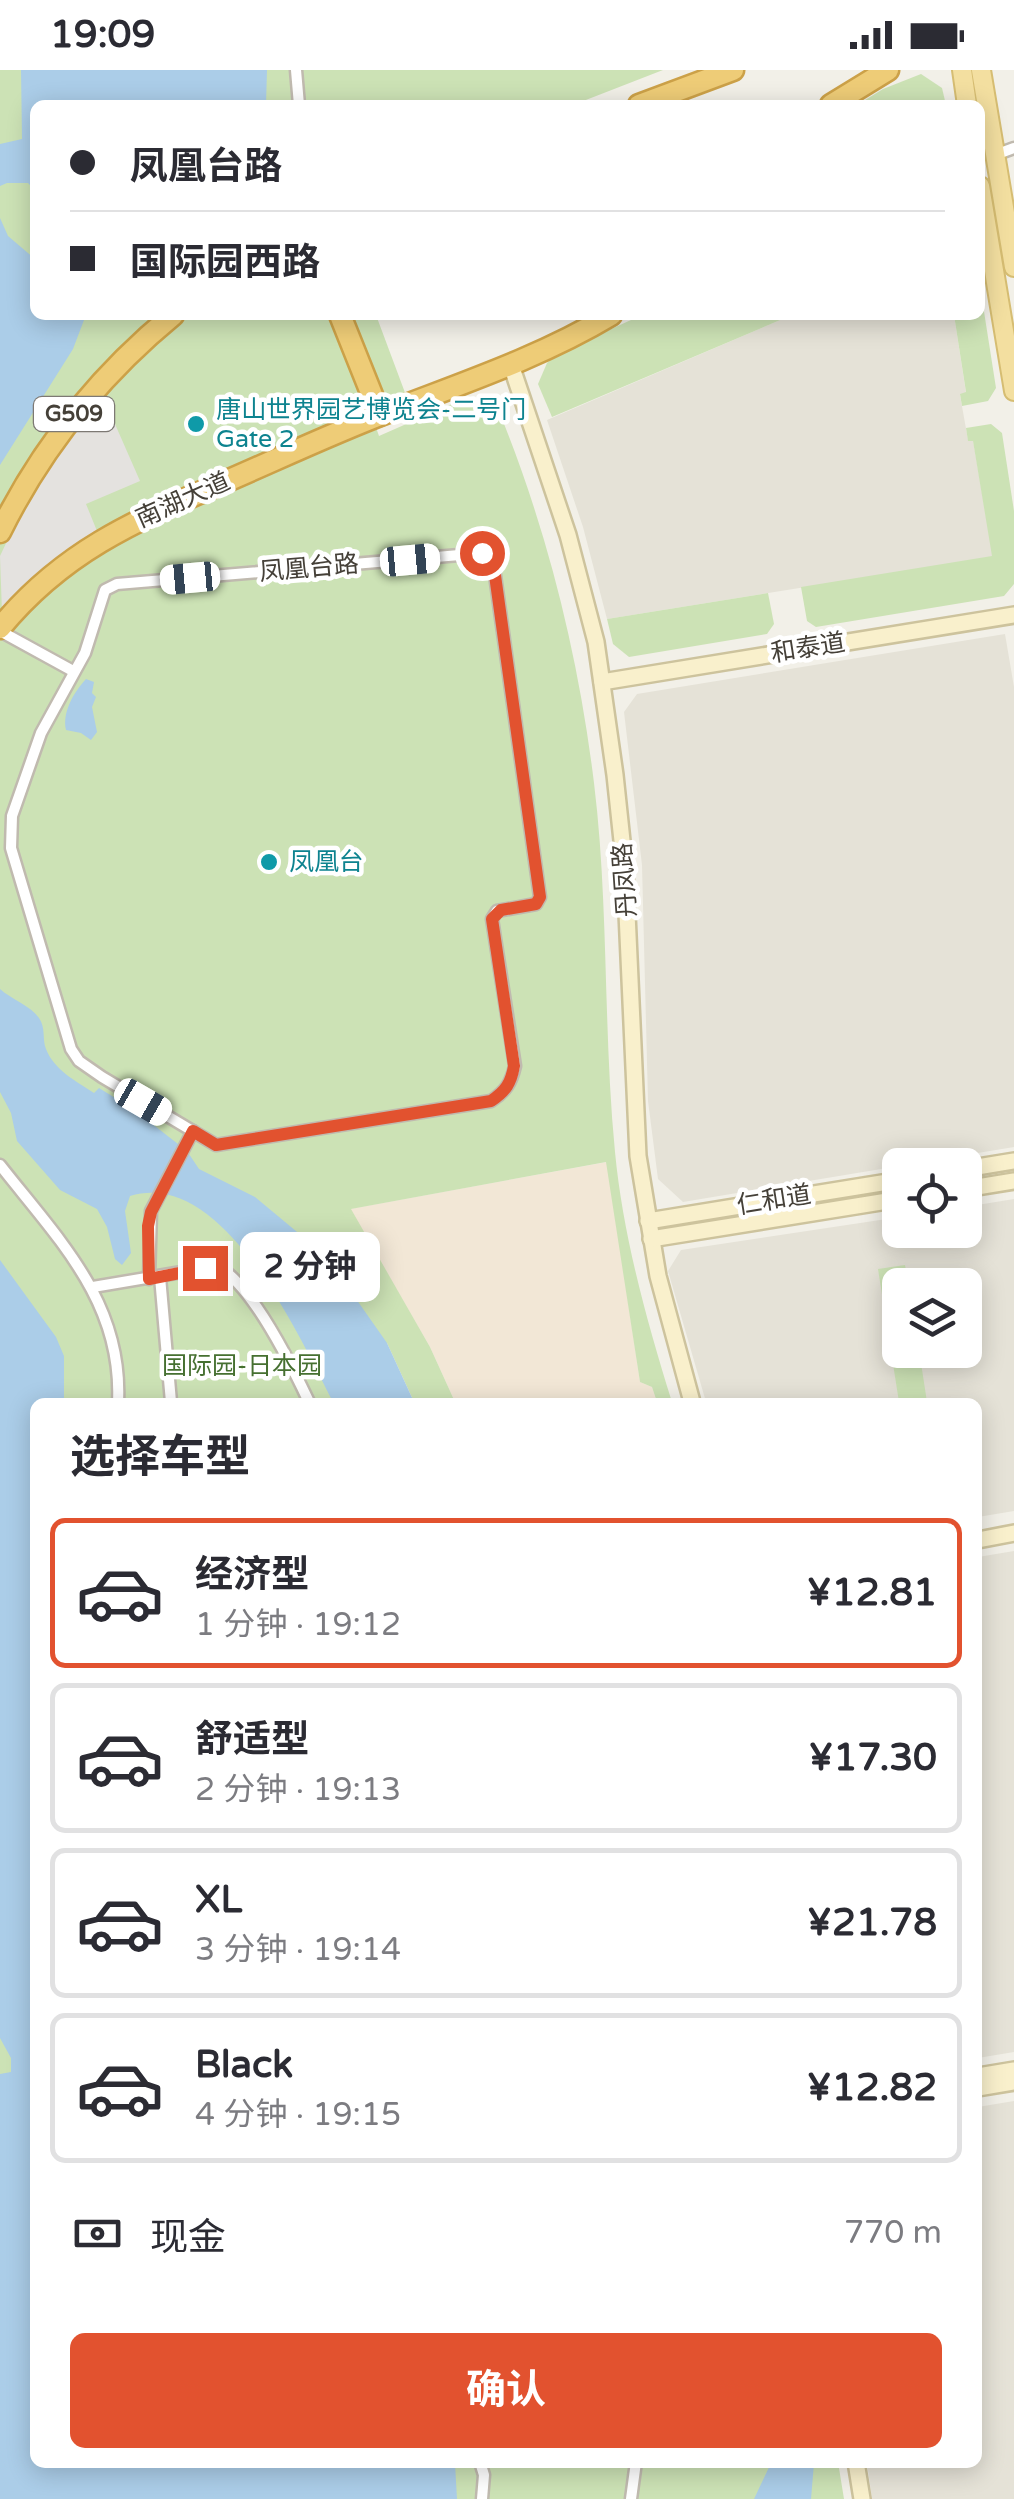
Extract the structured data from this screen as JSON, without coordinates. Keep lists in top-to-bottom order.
{
  "streets": {
    "highway": ["G509", "南湖大道"],
    "main road": ["和泰道", "丹凤路", "仁和道"],
    "street": ["凤凰台路"]
  },
  "crossings": [
    ["南湖大道", "丹凤路"],
    ["和泰道", "丹凤路"],
    ["丹凤路", "仁和道"]
  ],
  "parks": ["国际园-日本园"],
  "places": ["唐山世界园艺博览会-二号门 Gate 2", "凤凰台"],
  "page": {
    "status": "19:09",
    "banner": ["凤凰台路", "国际园西路"],
    "bubble": "2 分钟",
    "heading": "选择车型",
    "list": [
      {
        "name": "经济型",
        "note": "1 分钟 · 19:12",
        "value": "¥12.81"
      },
      {
        "name": "舒适型",
        "note": "2 分钟 · 19:13",
        "value": "¥17.30"
      },
      {
        "name": "XL",
        "note": "3 分钟 · 19:14",
        "value": "¥21.78"
      },
      {
        "name": "Black",
        "note": "4 分钟 · 19:15",
        "value": "¥12.82"
      }
    ],
    "pay": ["现金", "770 m"],
    "buttons": "确认"
  }
}
